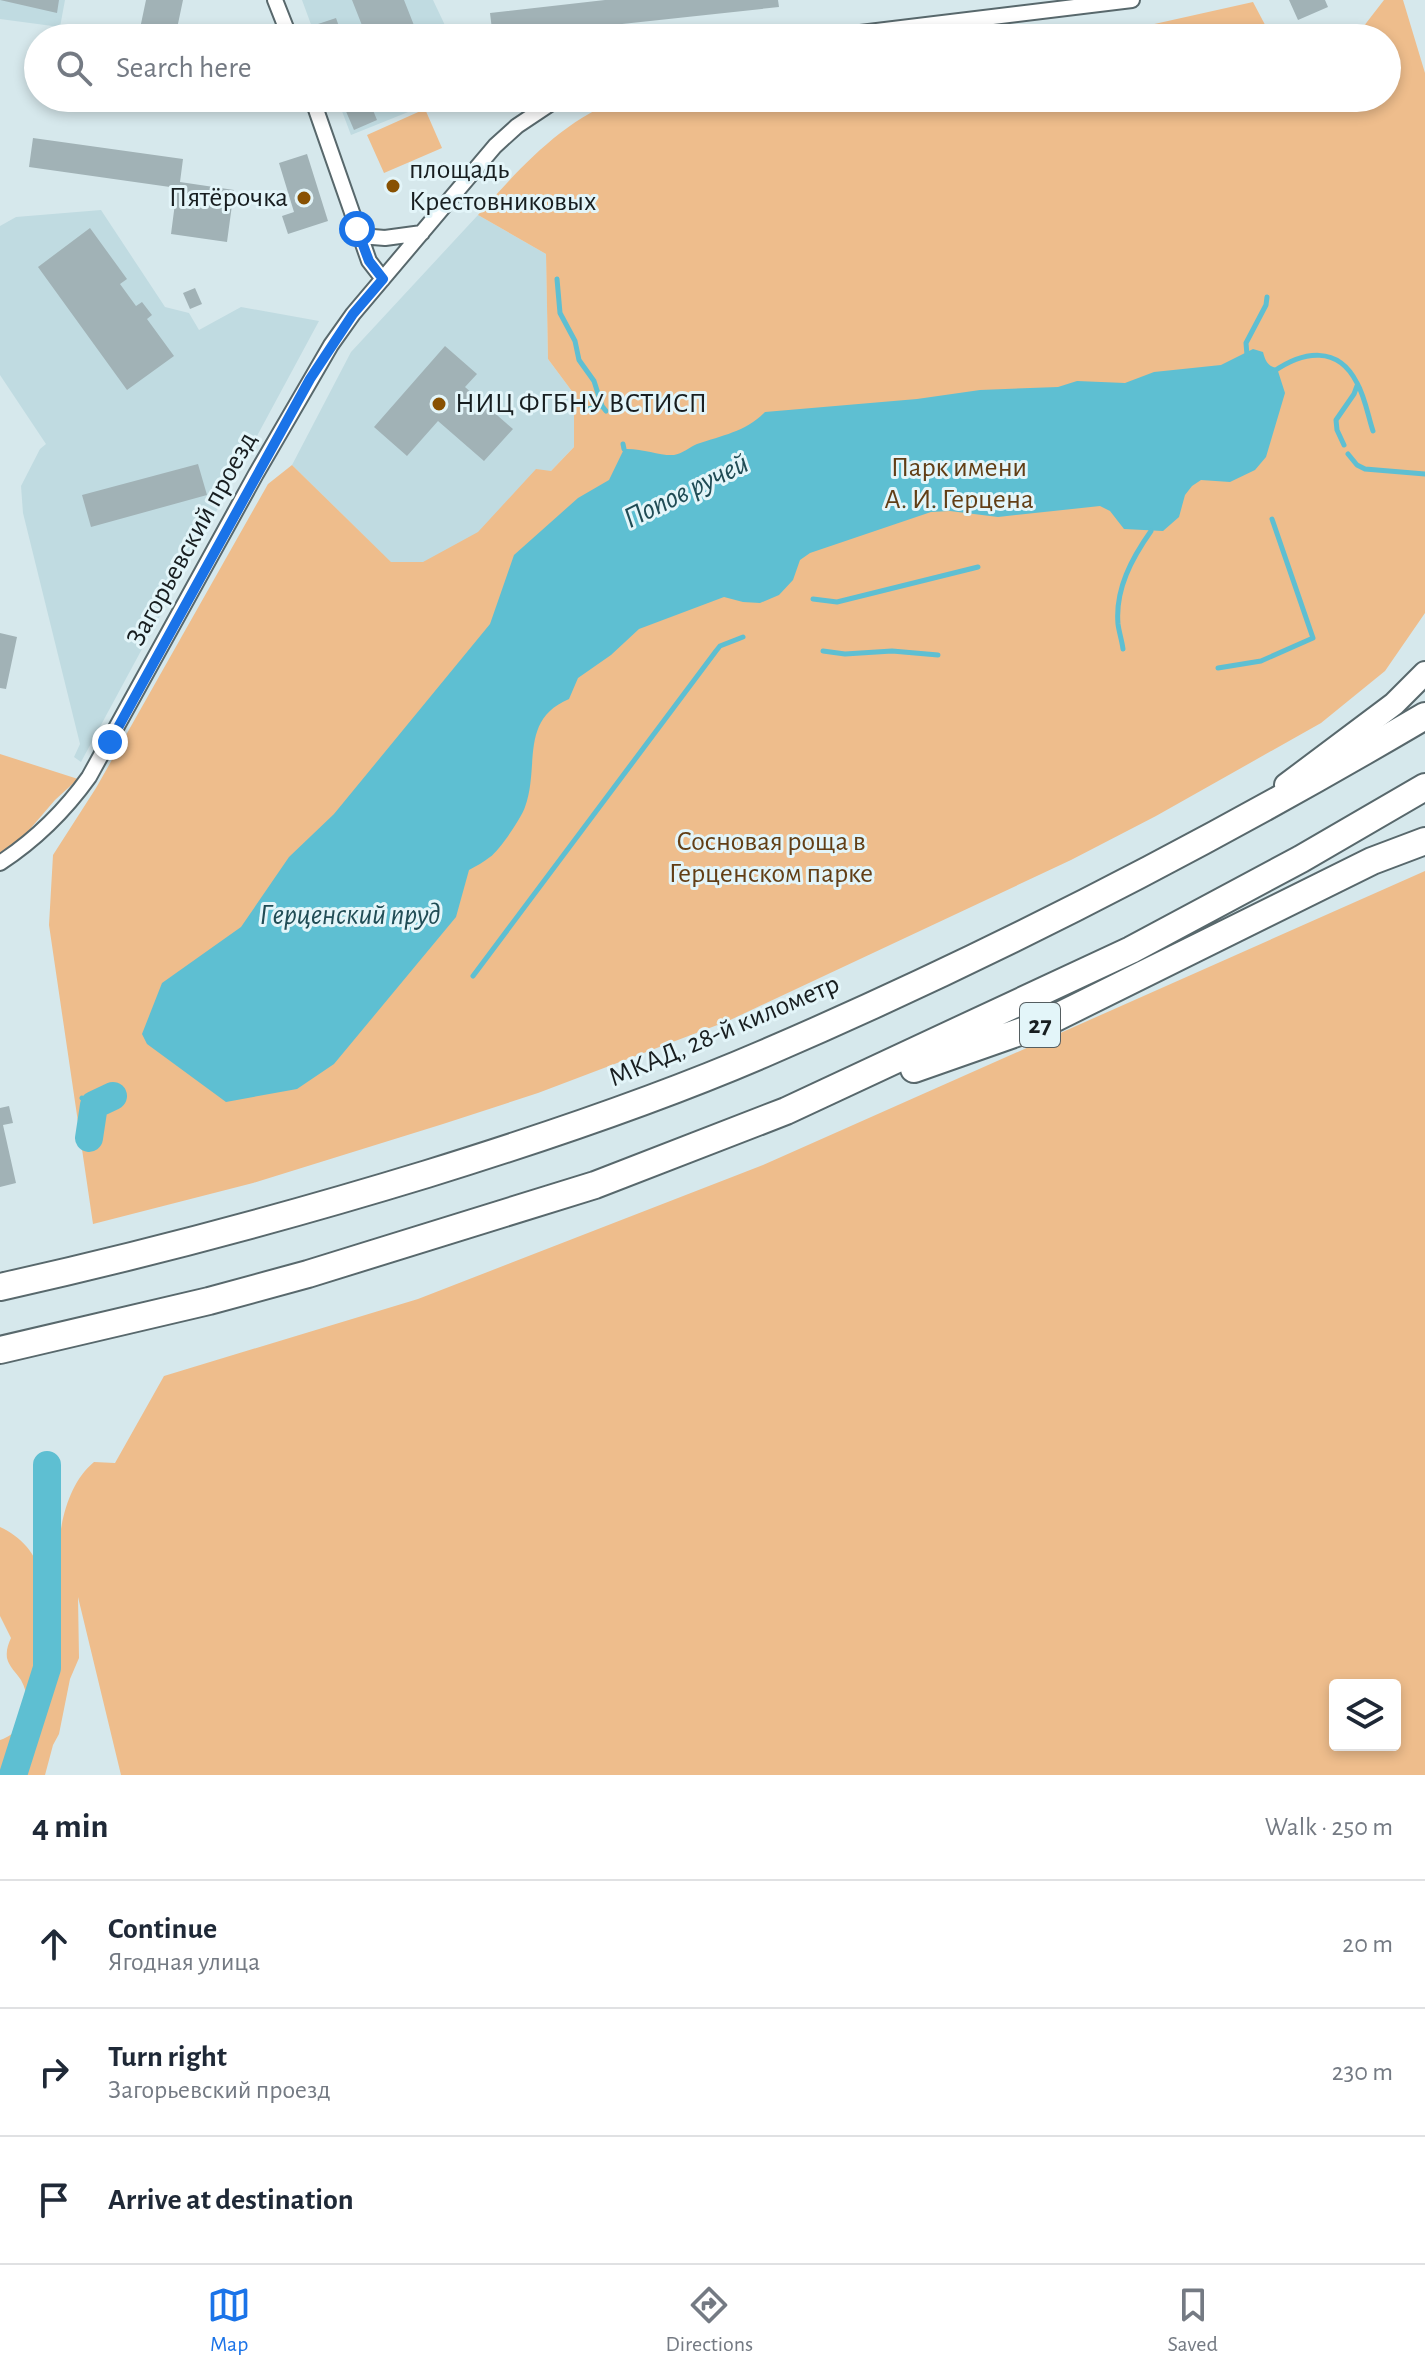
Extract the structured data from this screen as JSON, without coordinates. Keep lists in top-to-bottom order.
{
  "streets": {
    "highway": ["27", "МКАД, 28-й километр"],
    "street": ["Загорьевский проезд"]
  },
  "water": ["Попов ручей", "Герценский пруд"],
  "parks": ["Парк имени А. И. Герцена", "Сосновая роща в Герценском парке"],
  "places": ["площадь Крестовниковых", "Пятёрочка", "НИЦ ФГБНУ ВСТИСП"],
  "page": {
    "search": "Search here",
    "heading": ["4 min", "Walk · 250 m"],
    "list": [
      ["Continue", "Ягодная улица", "20 m"],
      ["Turn right", "Загорьевский проезд", "230 m"],
      "Arrive at destination"
    ],
    "nav": ["Map", "Directions", "Saved"]
  }
}
